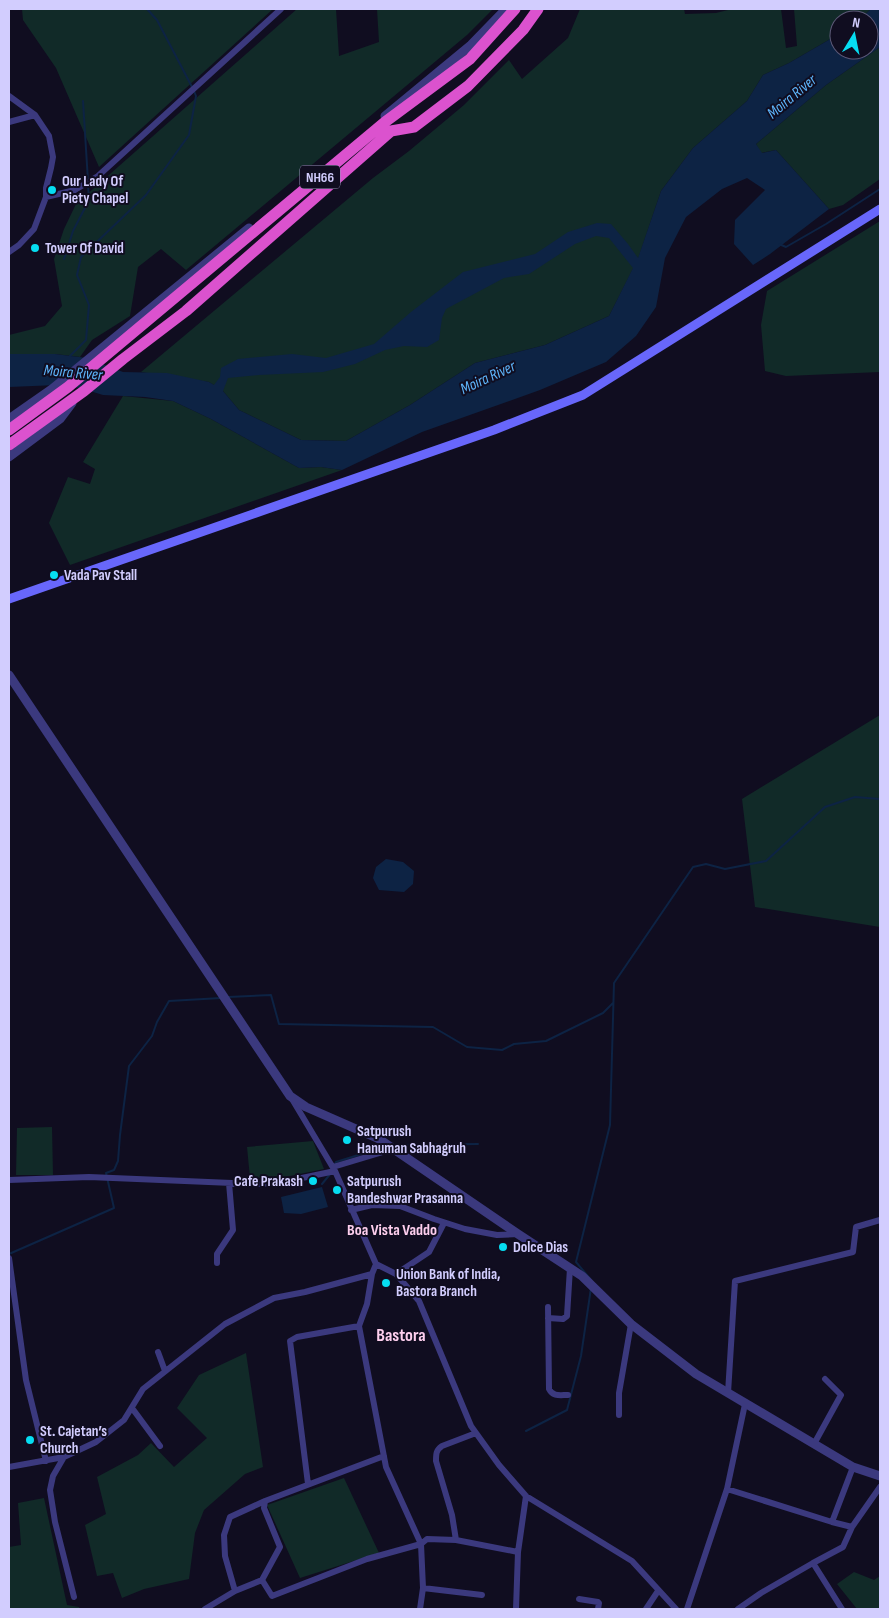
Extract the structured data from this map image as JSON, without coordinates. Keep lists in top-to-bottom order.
{
  "streets": {
    "highway": ["NH66"]
  },
  "districts": ["Boa Vista Vaddo", "Bastora"],
  "water": ["Moira River"],
  "places": [
    "Our Lady Of Piety Chapel",
    "Tower Of David",
    "Vada Pav Stall",
    "Satpurush Hanuman Sabhagruh",
    "Cafe Prakash",
    "Satpurush Bandeshwar Prasanna",
    "Dolce Dias",
    "Union Bank of India, Bastora Branch",
    "St. Cajetan’s Church"
  ],
  "north": "top"
}
